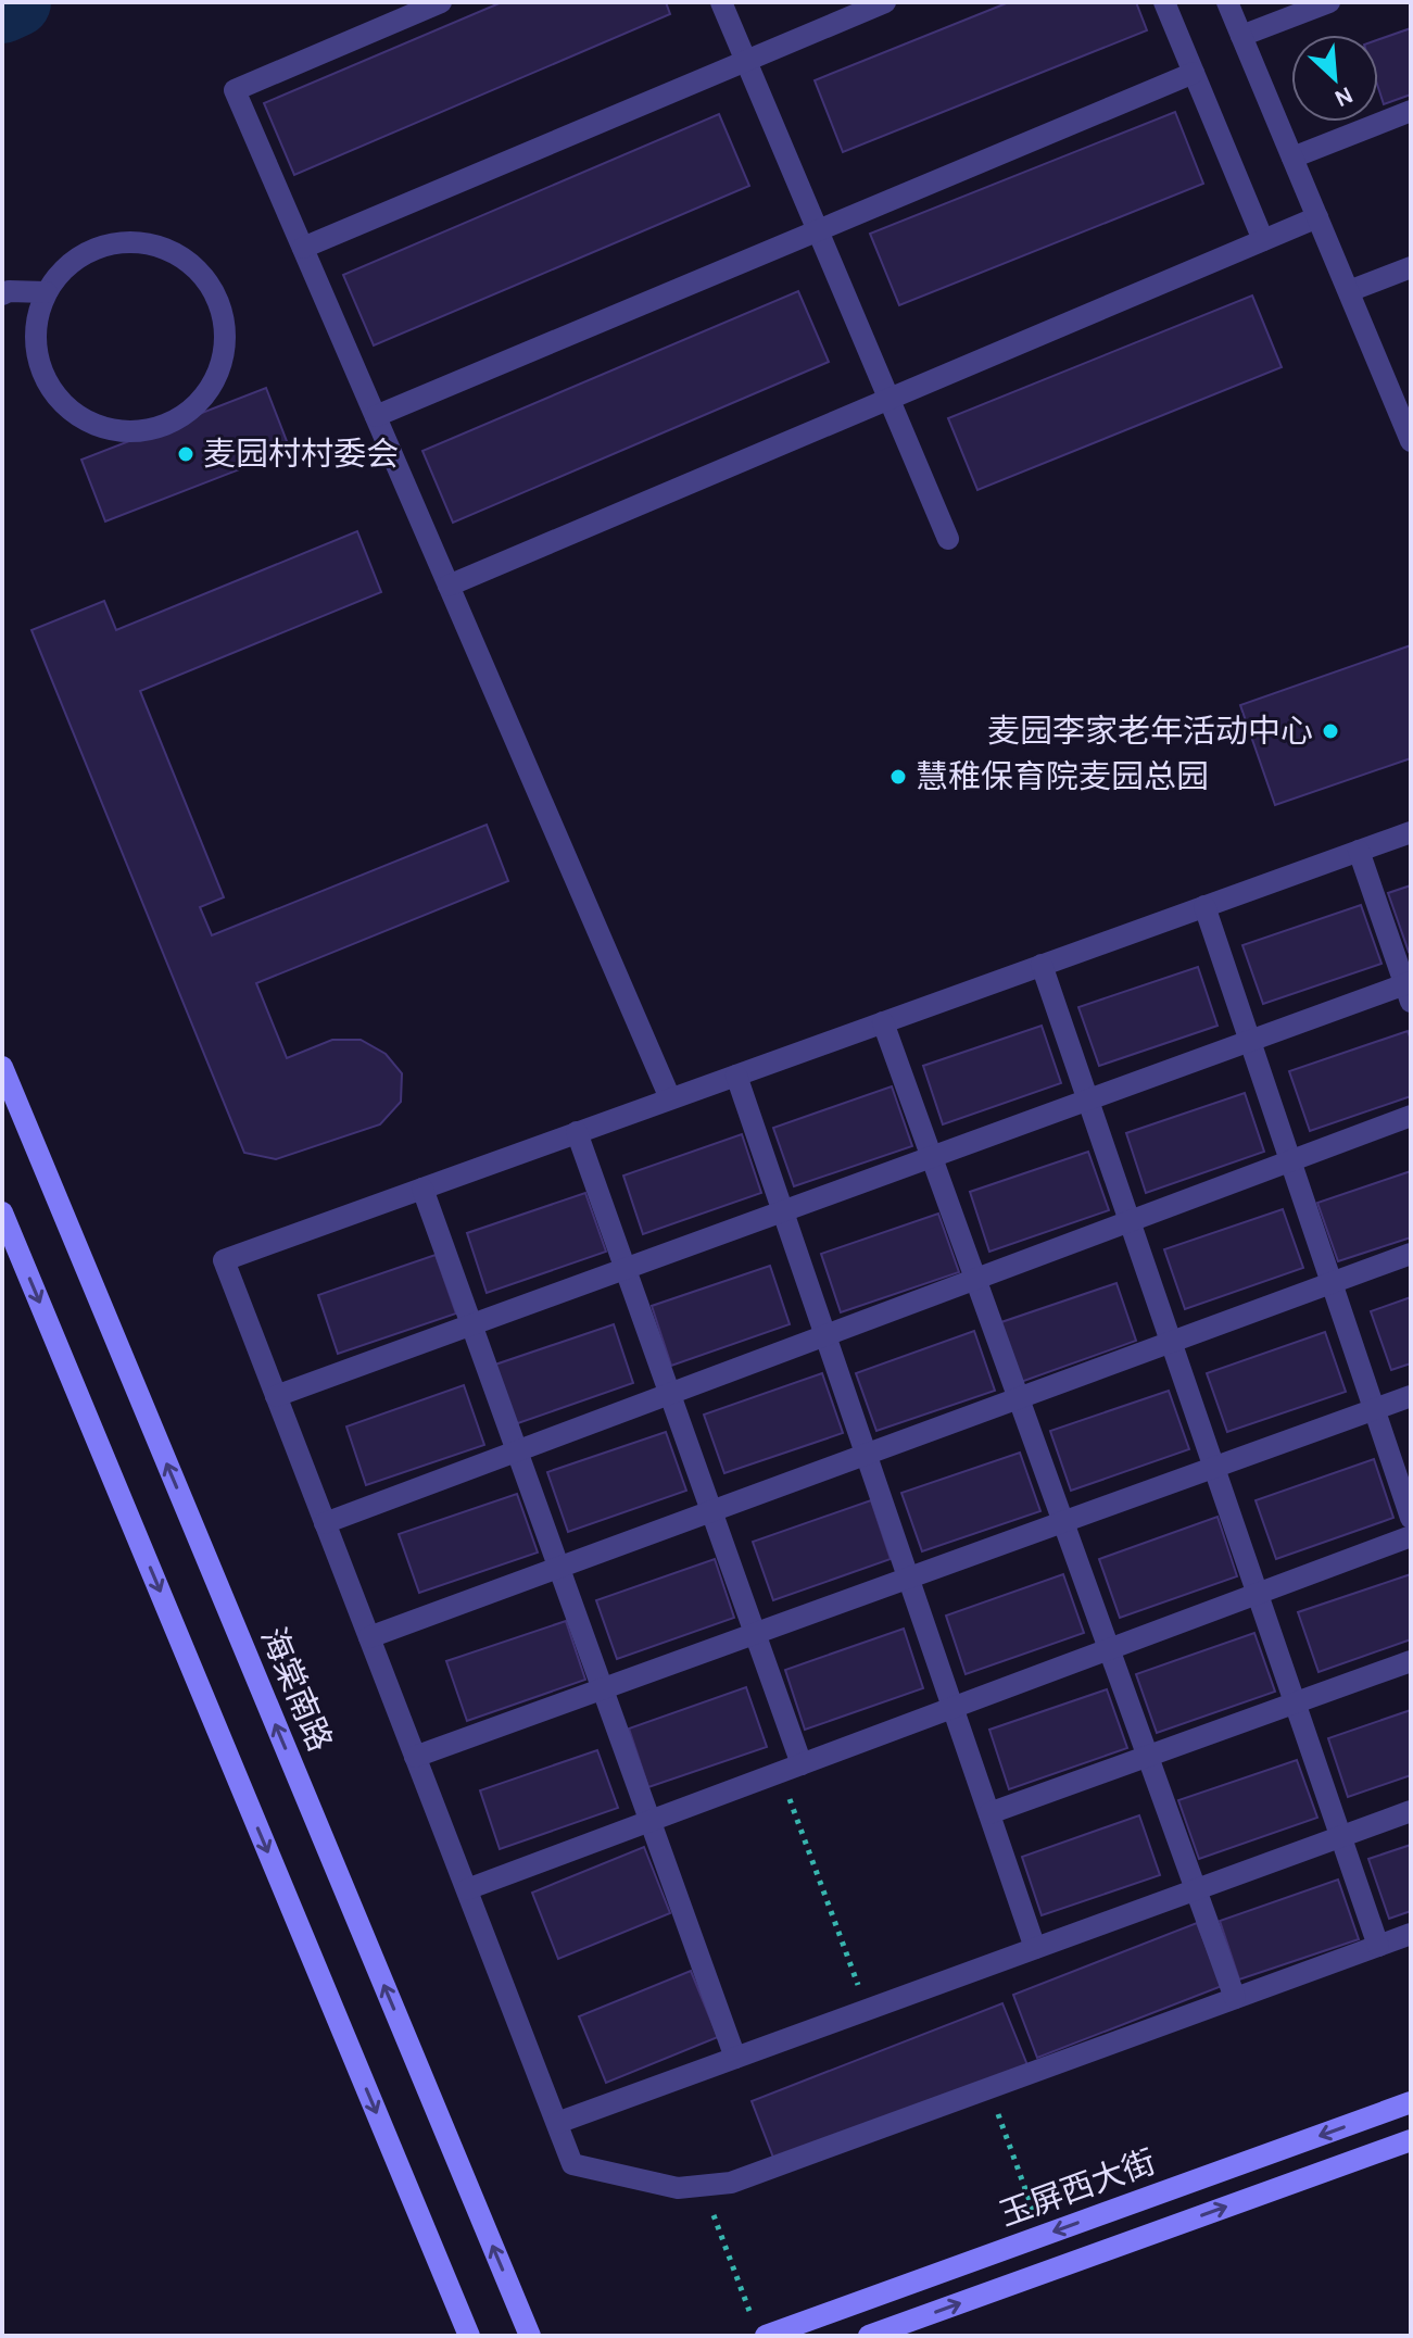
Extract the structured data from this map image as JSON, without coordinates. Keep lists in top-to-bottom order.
{
  "streets": {
    "main road": ["海棠南路", "玉屏西大街"]
  },
  "places": ["麦园村村委会", "麦园李家老年活动中心", "慧稚保育院麦园总园"],
  "north": "bottom right"
}
